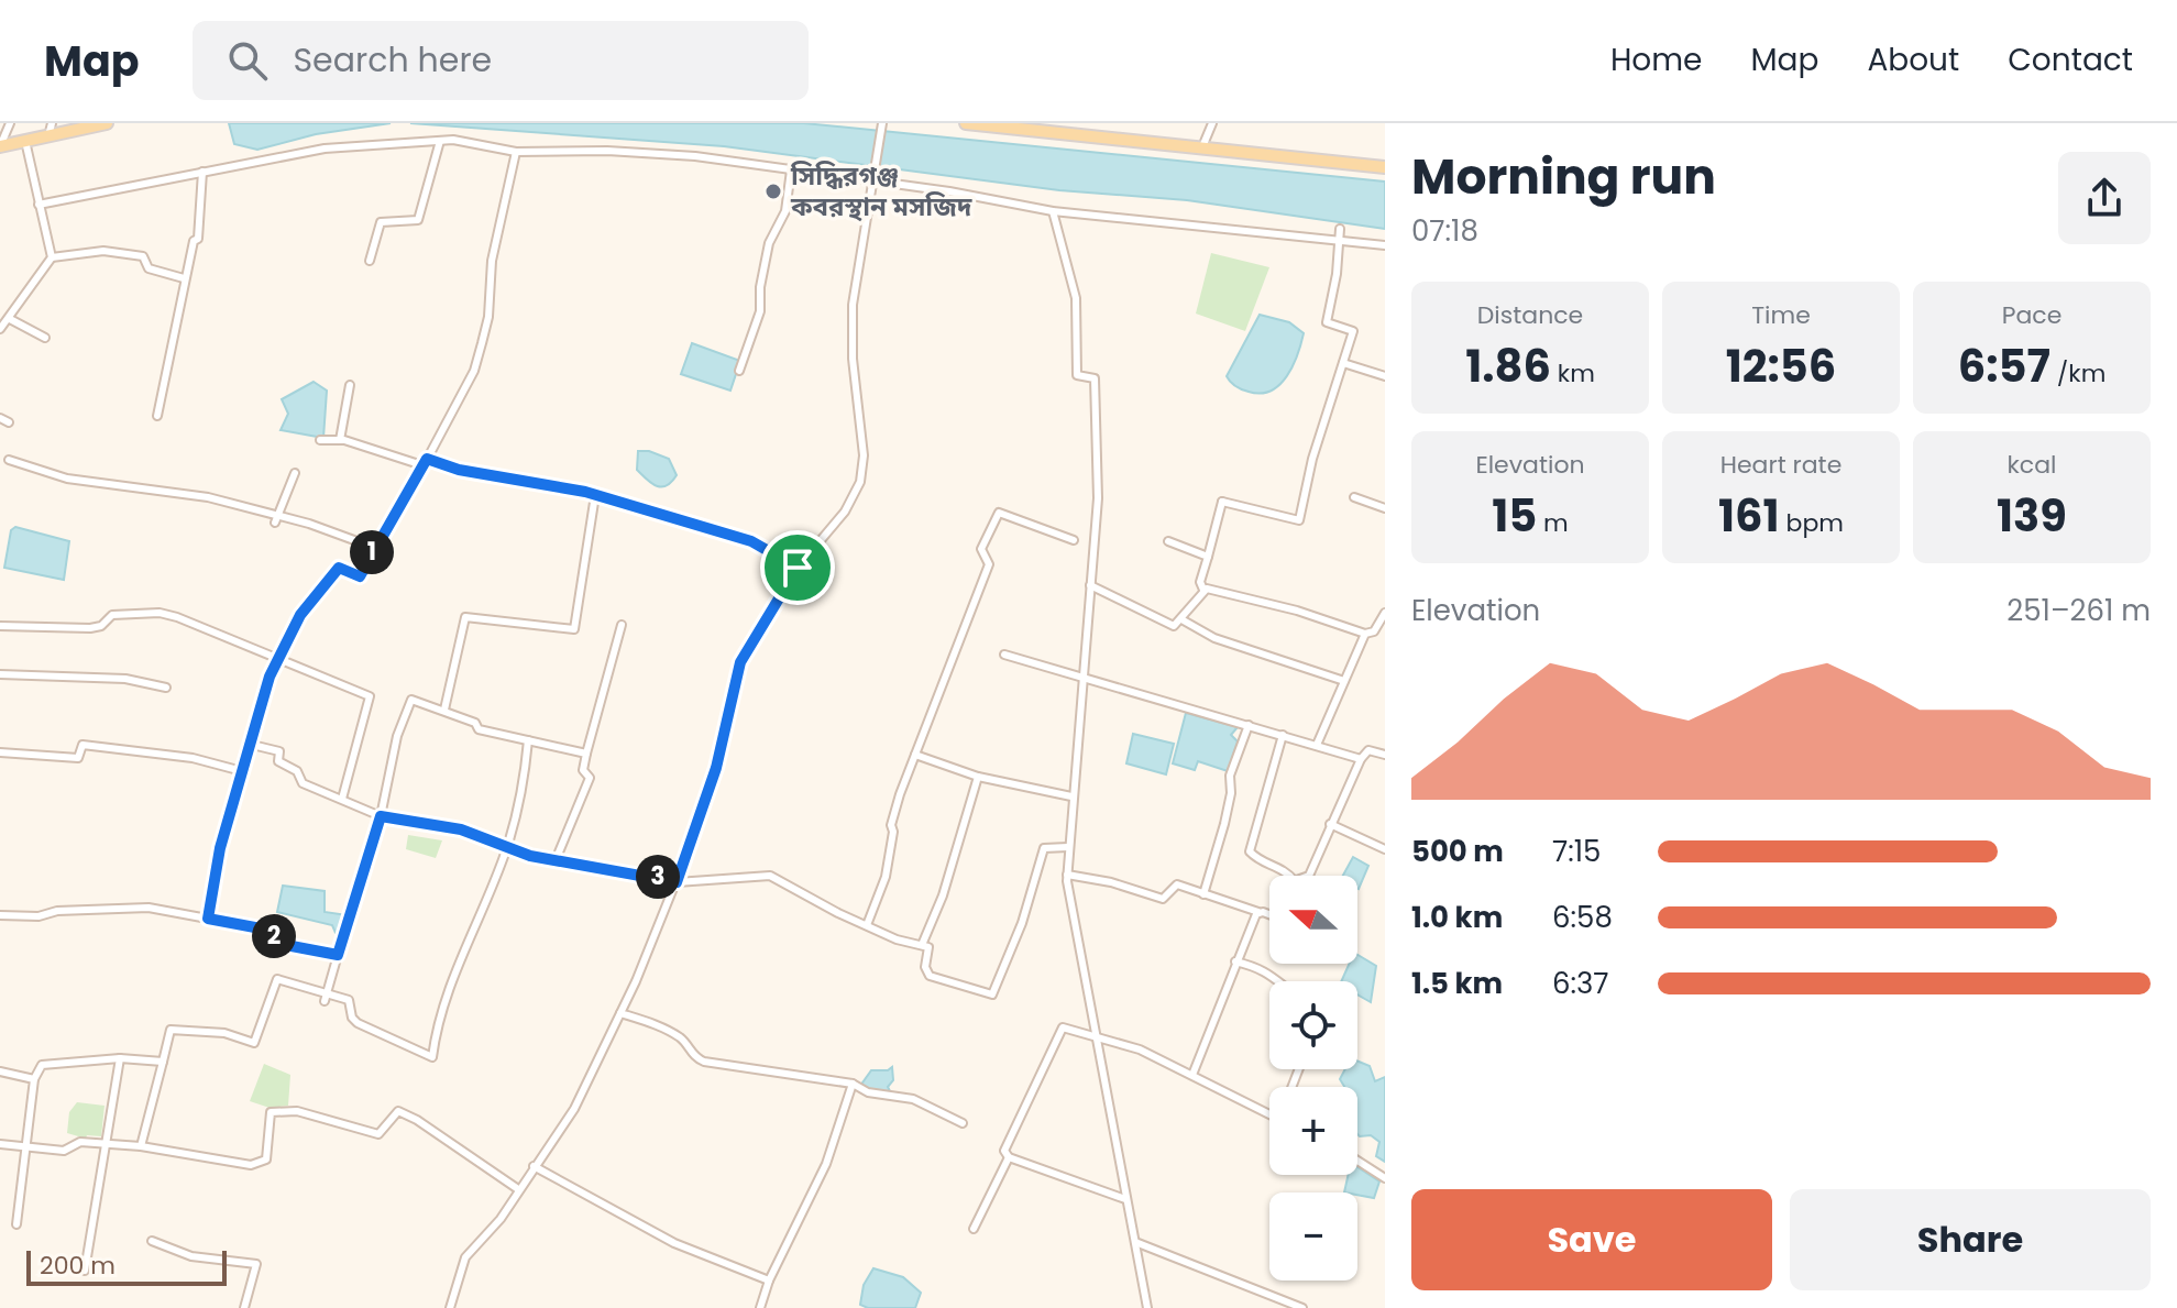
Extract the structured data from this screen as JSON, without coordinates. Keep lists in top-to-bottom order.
{
  "places": ["সিদ্ধিরগঞ্জ কবরস্থান মসজিদ"],
  "scale_bar": "200 m",
  "north": "left",
  "page": {
    "header": "Map",
    "search": "Search here",
    "nav": [
      "Home",
      "Map",
      "About",
      "Contact"
    ],
    "heading": ["Morning run", "07:18"],
    "stats": [
      ["Distance", "1.86 km"],
      ["Time", "12:56"],
      ["Pace", "6:57 /km"],
      ["Elevation", "15 m"],
      ["Heart rate", "161 bpm"],
      ["kcal", "139"]
    ],
    "pins": ["1", "3", "2"],
    "chart": ["Elevation", "251–261 m"],
    "list": [
      {
        "name": "500 m",
        "note": "7:15"
      },
      {
        "name": "1.0 km",
        "note": "6:58"
      },
      {
        "name": "1.5 km",
        "note": "6:37"
      }
    ],
    "map_buttons": ["+", "−"],
    "buttons": ["Save", "Share"],
    "scale": "200 m"
  }
}
